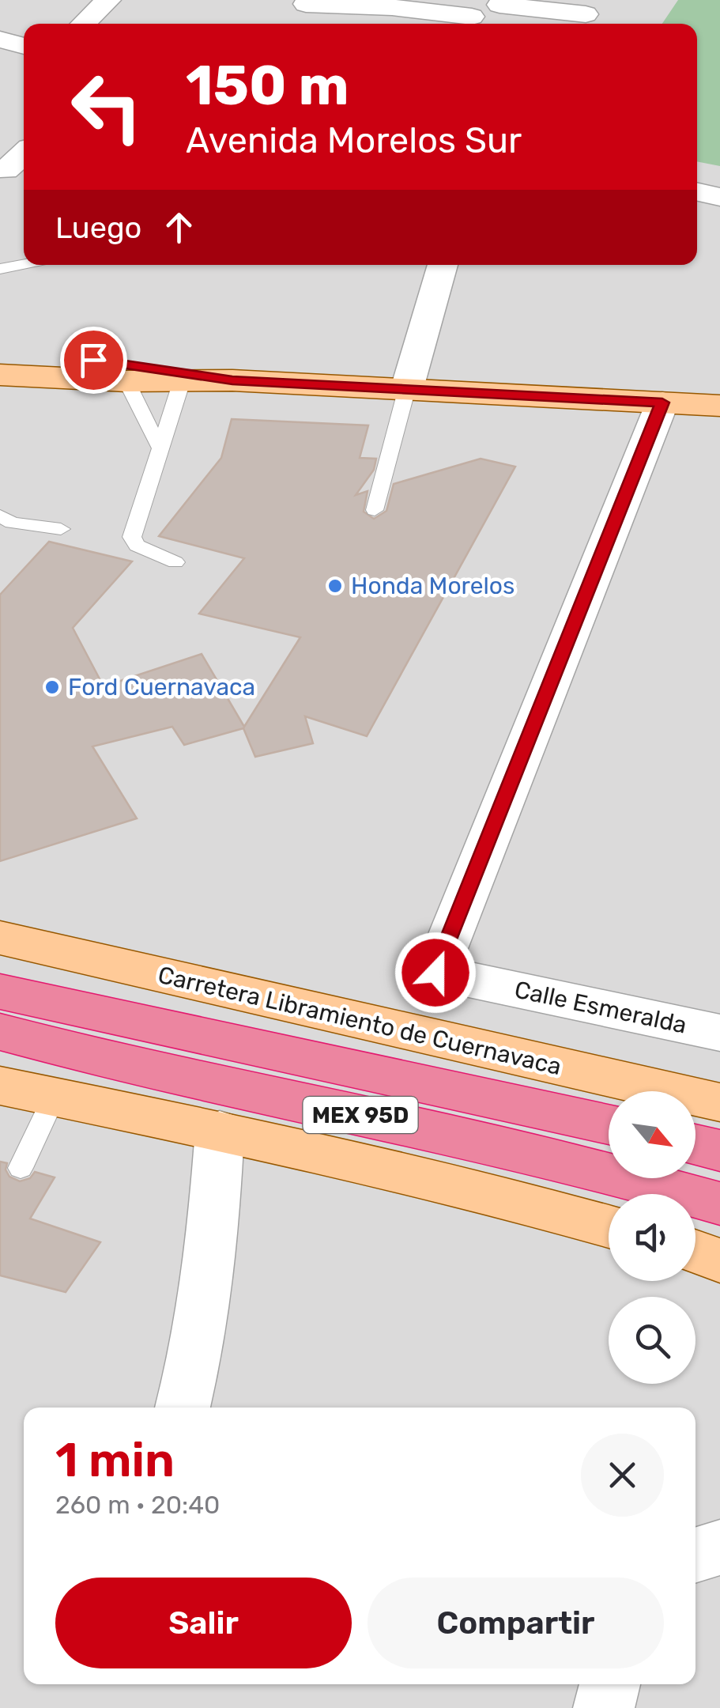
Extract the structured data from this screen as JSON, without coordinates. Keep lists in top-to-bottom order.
{
  "streets": {
    "highway": ["MEX 95D"],
    "main road": ["Carretera Libramiento de Cuernavaca"],
    "street": ["Calle Esmeralda"]
  },
  "places": ["Honda Morelos", "Ford Cuernavaca"],
  "north": "bottom right",
  "page": {
    "turn": ["150 m", "Avenida Morelos Sur"],
    "then": "Luego",
    "heading": ["1 min", "260 m · 20:40"],
    "buttons": ["Salir", "Compartir"]
  }
}
